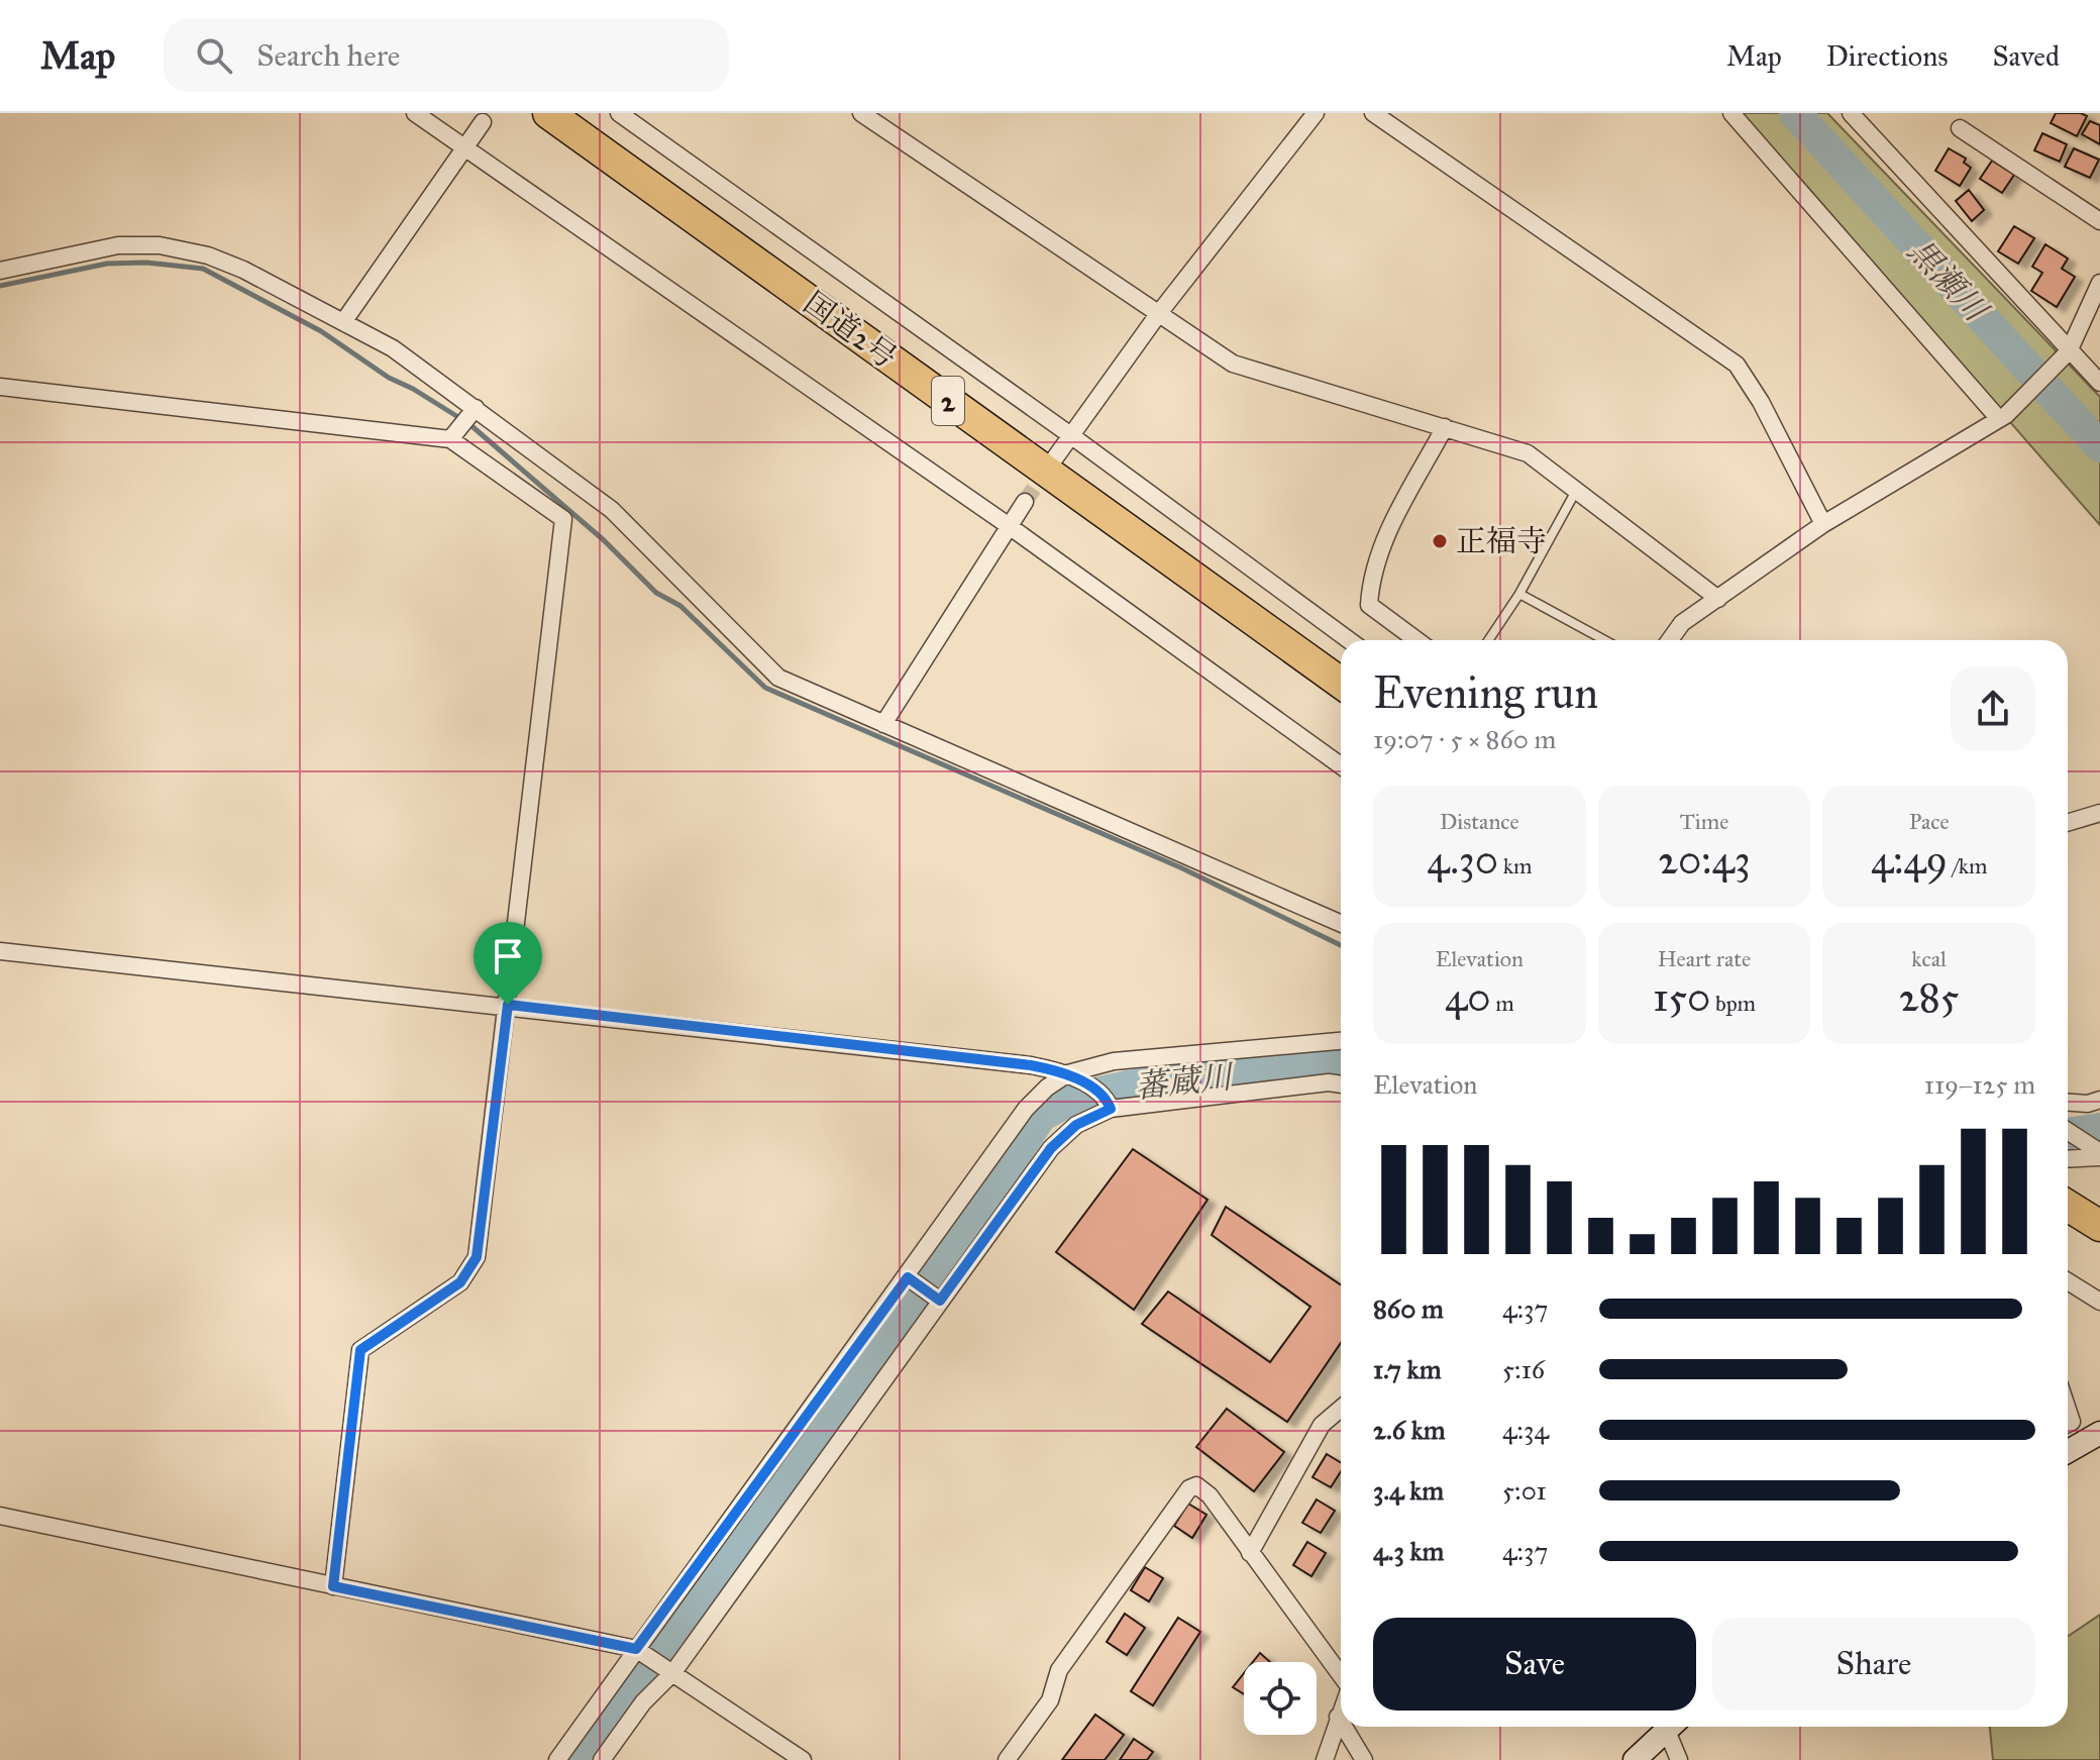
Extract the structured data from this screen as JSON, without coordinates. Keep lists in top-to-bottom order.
{
  "streets": {
    "highway": ["国道2号", "2"]
  },
  "water": ["黒瀬川", "蕃蔵川"],
  "places": ["正福寺"],
  "page": {
    "header": "Map",
    "search": "Search here",
    "nav": ["Map", "Directions", "Saved"],
    "heading": ["Evening run", "19:07 · 5 × 860 m"],
    "stats": [
      ["Distance", "4.30 km"],
      ["Time", "20:43"],
      ["Pace", "4:49 /km"],
      ["Elevation", "40 m"],
      ["Heart rate", "150 bpm"],
      ["kcal", "285"]
    ],
    "chart": ["Elevation", "119–125 m"],
    "list": [
      {
        "name": "860 m",
        "note": "4:37"
      },
      {
        "name": "1.7 km",
        "note": "5:16"
      },
      {
        "name": "2.6 km",
        "note": "4:34"
      },
      {
        "name": "3.4 km",
        "note": "5:01"
      },
      {
        "name": "4.3 km",
        "note": "4:37"
      }
    ],
    "buttons": ["Save", "Share"]
  }
}
